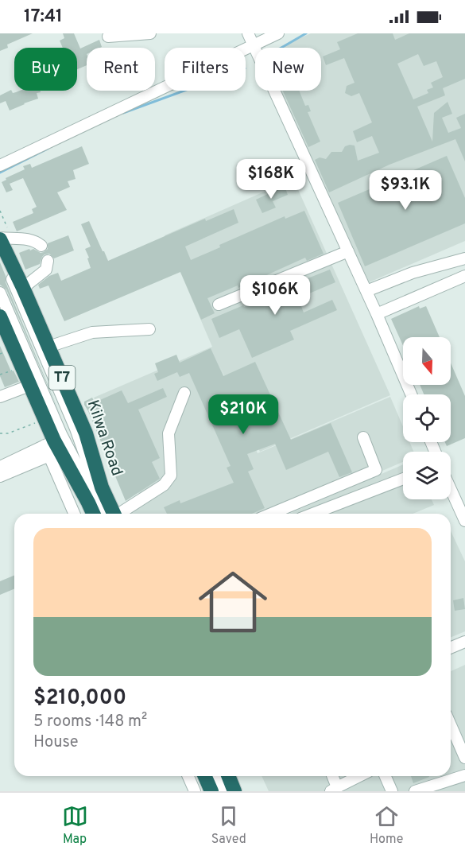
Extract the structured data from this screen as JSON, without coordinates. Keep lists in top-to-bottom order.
{
  "streets": {
    "highway": ["T7", "Kilwa Road"]
  },
  "north": "bottom",
  "page": {
    "status": "17:41",
    "chip": [
      "Buy",
      "Rent",
      "Filters",
      "New"
    ],
    "price": [
      "$168K",
      "$93.1K",
      "$106K",
      "$210K"
    ],
    "list": [
      {
        "name": "$210,000",
        "note": "5 rooms · 148 m² · House"
      }
    ],
    "tabs": ["Map", "Saved", "Home"]
  }
}
